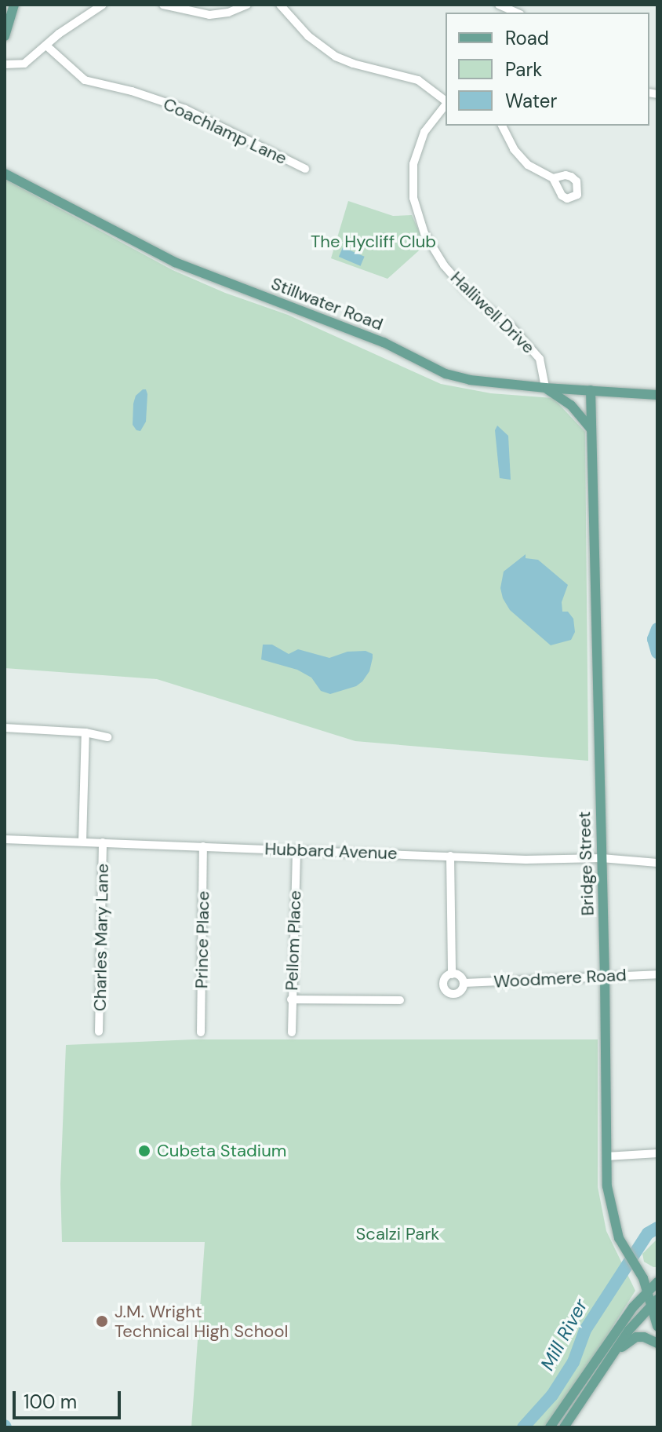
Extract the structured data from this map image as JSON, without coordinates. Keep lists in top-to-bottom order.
{
  "streets": {
    "main road": ["Stillwater Road", "Bridge Street"],
    "street": [
      "Coachlamp Lane",
      "Halliwell Drive",
      "Hubbard Avenue",
      "Charles Mary Lane",
      "Prince Place",
      "Pellom Place",
      "Woodmere Road"
    ]
  },
  "crossings": [
    ["Stillwater Road", "Halliwell Drive"],
    ["Stillwater Road", "Bridge Street"],
    ["Hubbard Avenue", "Bridge Street"],
    ["Hubbard Avenue", "Charles Mary Lane"],
    ["Hubbard Avenue", "Prince Place"],
    ["Hubbard Avenue", "Pellom Place"],
    ["Hubbard Avenue", "Woodmere Road"],
    ["Bridge Street", "Woodmere Road"]
  ],
  "water": ["Mill River"],
  "parks": ["The Hycliff Club", "Scalzi Park"],
  "places": ["Cubeta Stadium", "J.M. Wright Technical High School"],
  "legend": ["Road", "Park", "Water"],
  "scale_bar": "100 m"
}
